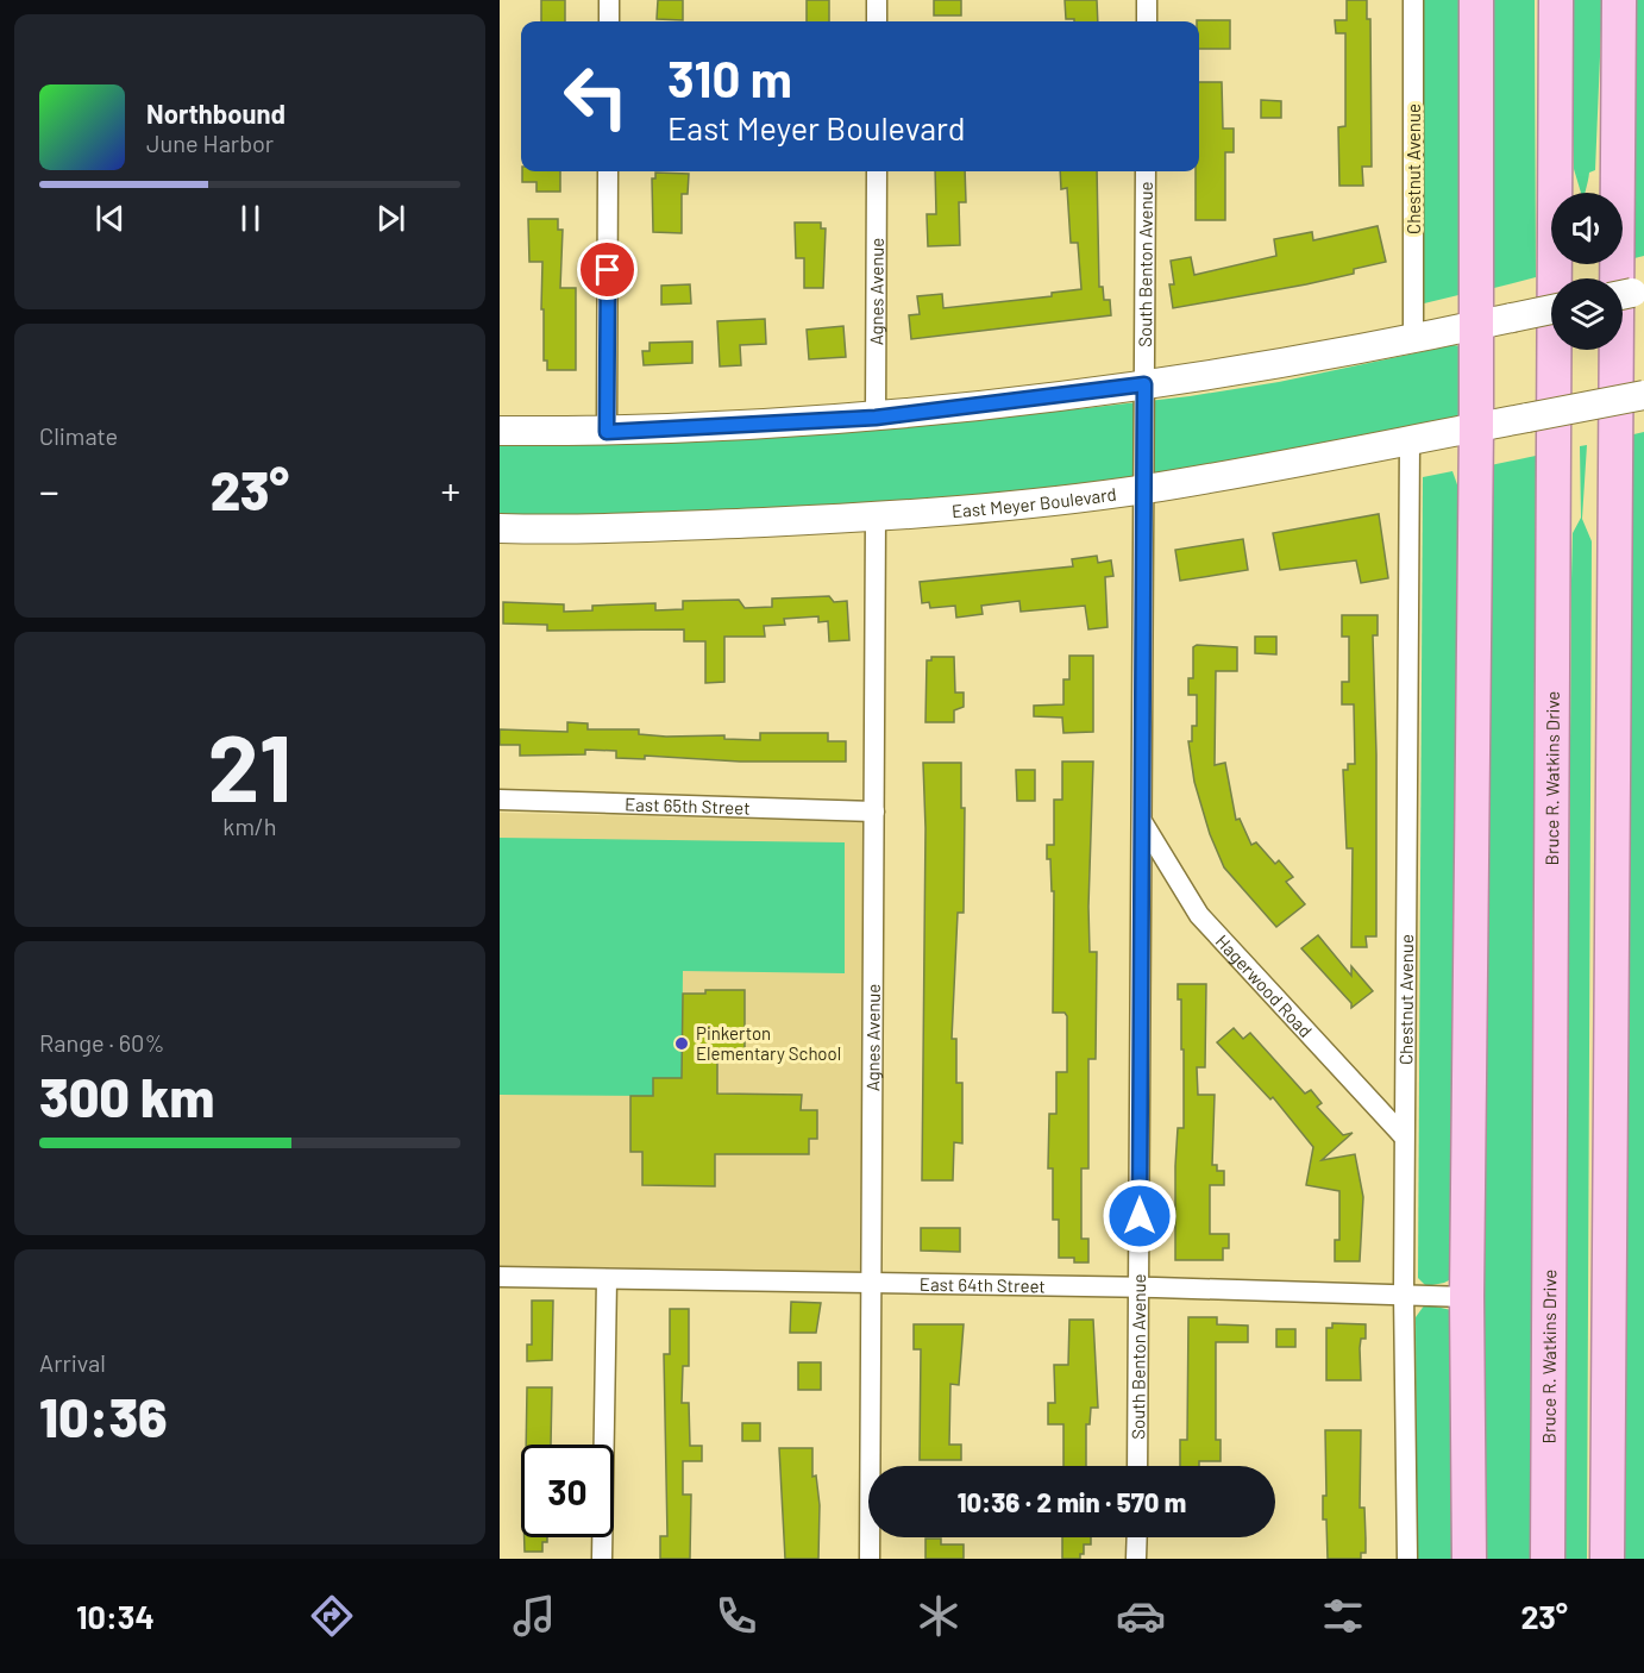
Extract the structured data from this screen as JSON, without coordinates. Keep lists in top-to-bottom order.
{
  "streets": {
    "highway": ["Bruce R. Watkins Drive"],
    "main road": ["East Meyer Boulevard"],
    "street": [
      "Chestnut Avenue",
      "South Benton Avenue",
      "Agnes Avenue",
      "East 65th Street",
      "Hagerwood Road",
      "East 64th Street"
    ]
  },
  "crossings": [
    ["Chestnut Avenue", "East Meyer Boulevard"],
    ["Chestnut Avenue", "Hagerwood Road"],
    ["Chestnut Avenue", "East 64th Street"],
    ["South Benton Avenue", "East Meyer Boulevard"],
    ["South Benton Avenue", "Hagerwood Road"],
    ["South Benton Avenue", "East 64th Street"],
    ["Agnes Avenue", "East Meyer Boulevard"],
    ["Agnes Avenue", "East 65th Street"],
    ["Agnes Avenue", "East 64th Street"]
  ],
  "places": ["Pinkerton Elementary School"],
  "page": {
    "turn": ["310 m", "East Meyer Boulevard"],
    "song": ["Northbound", "June Harbor"],
    "tile": [
      "Climate",
      ["21", "km/h"],
      ["Range · 60%", "300 km"],
      ["Arrival", "10:36"]
    ],
    "heat": ["−", "23°", "+"],
    "limit": "30",
    "trip": "10:36 · 2 min · 570 m",
    "tabs": ["10:34", "23°"]
  }
}
